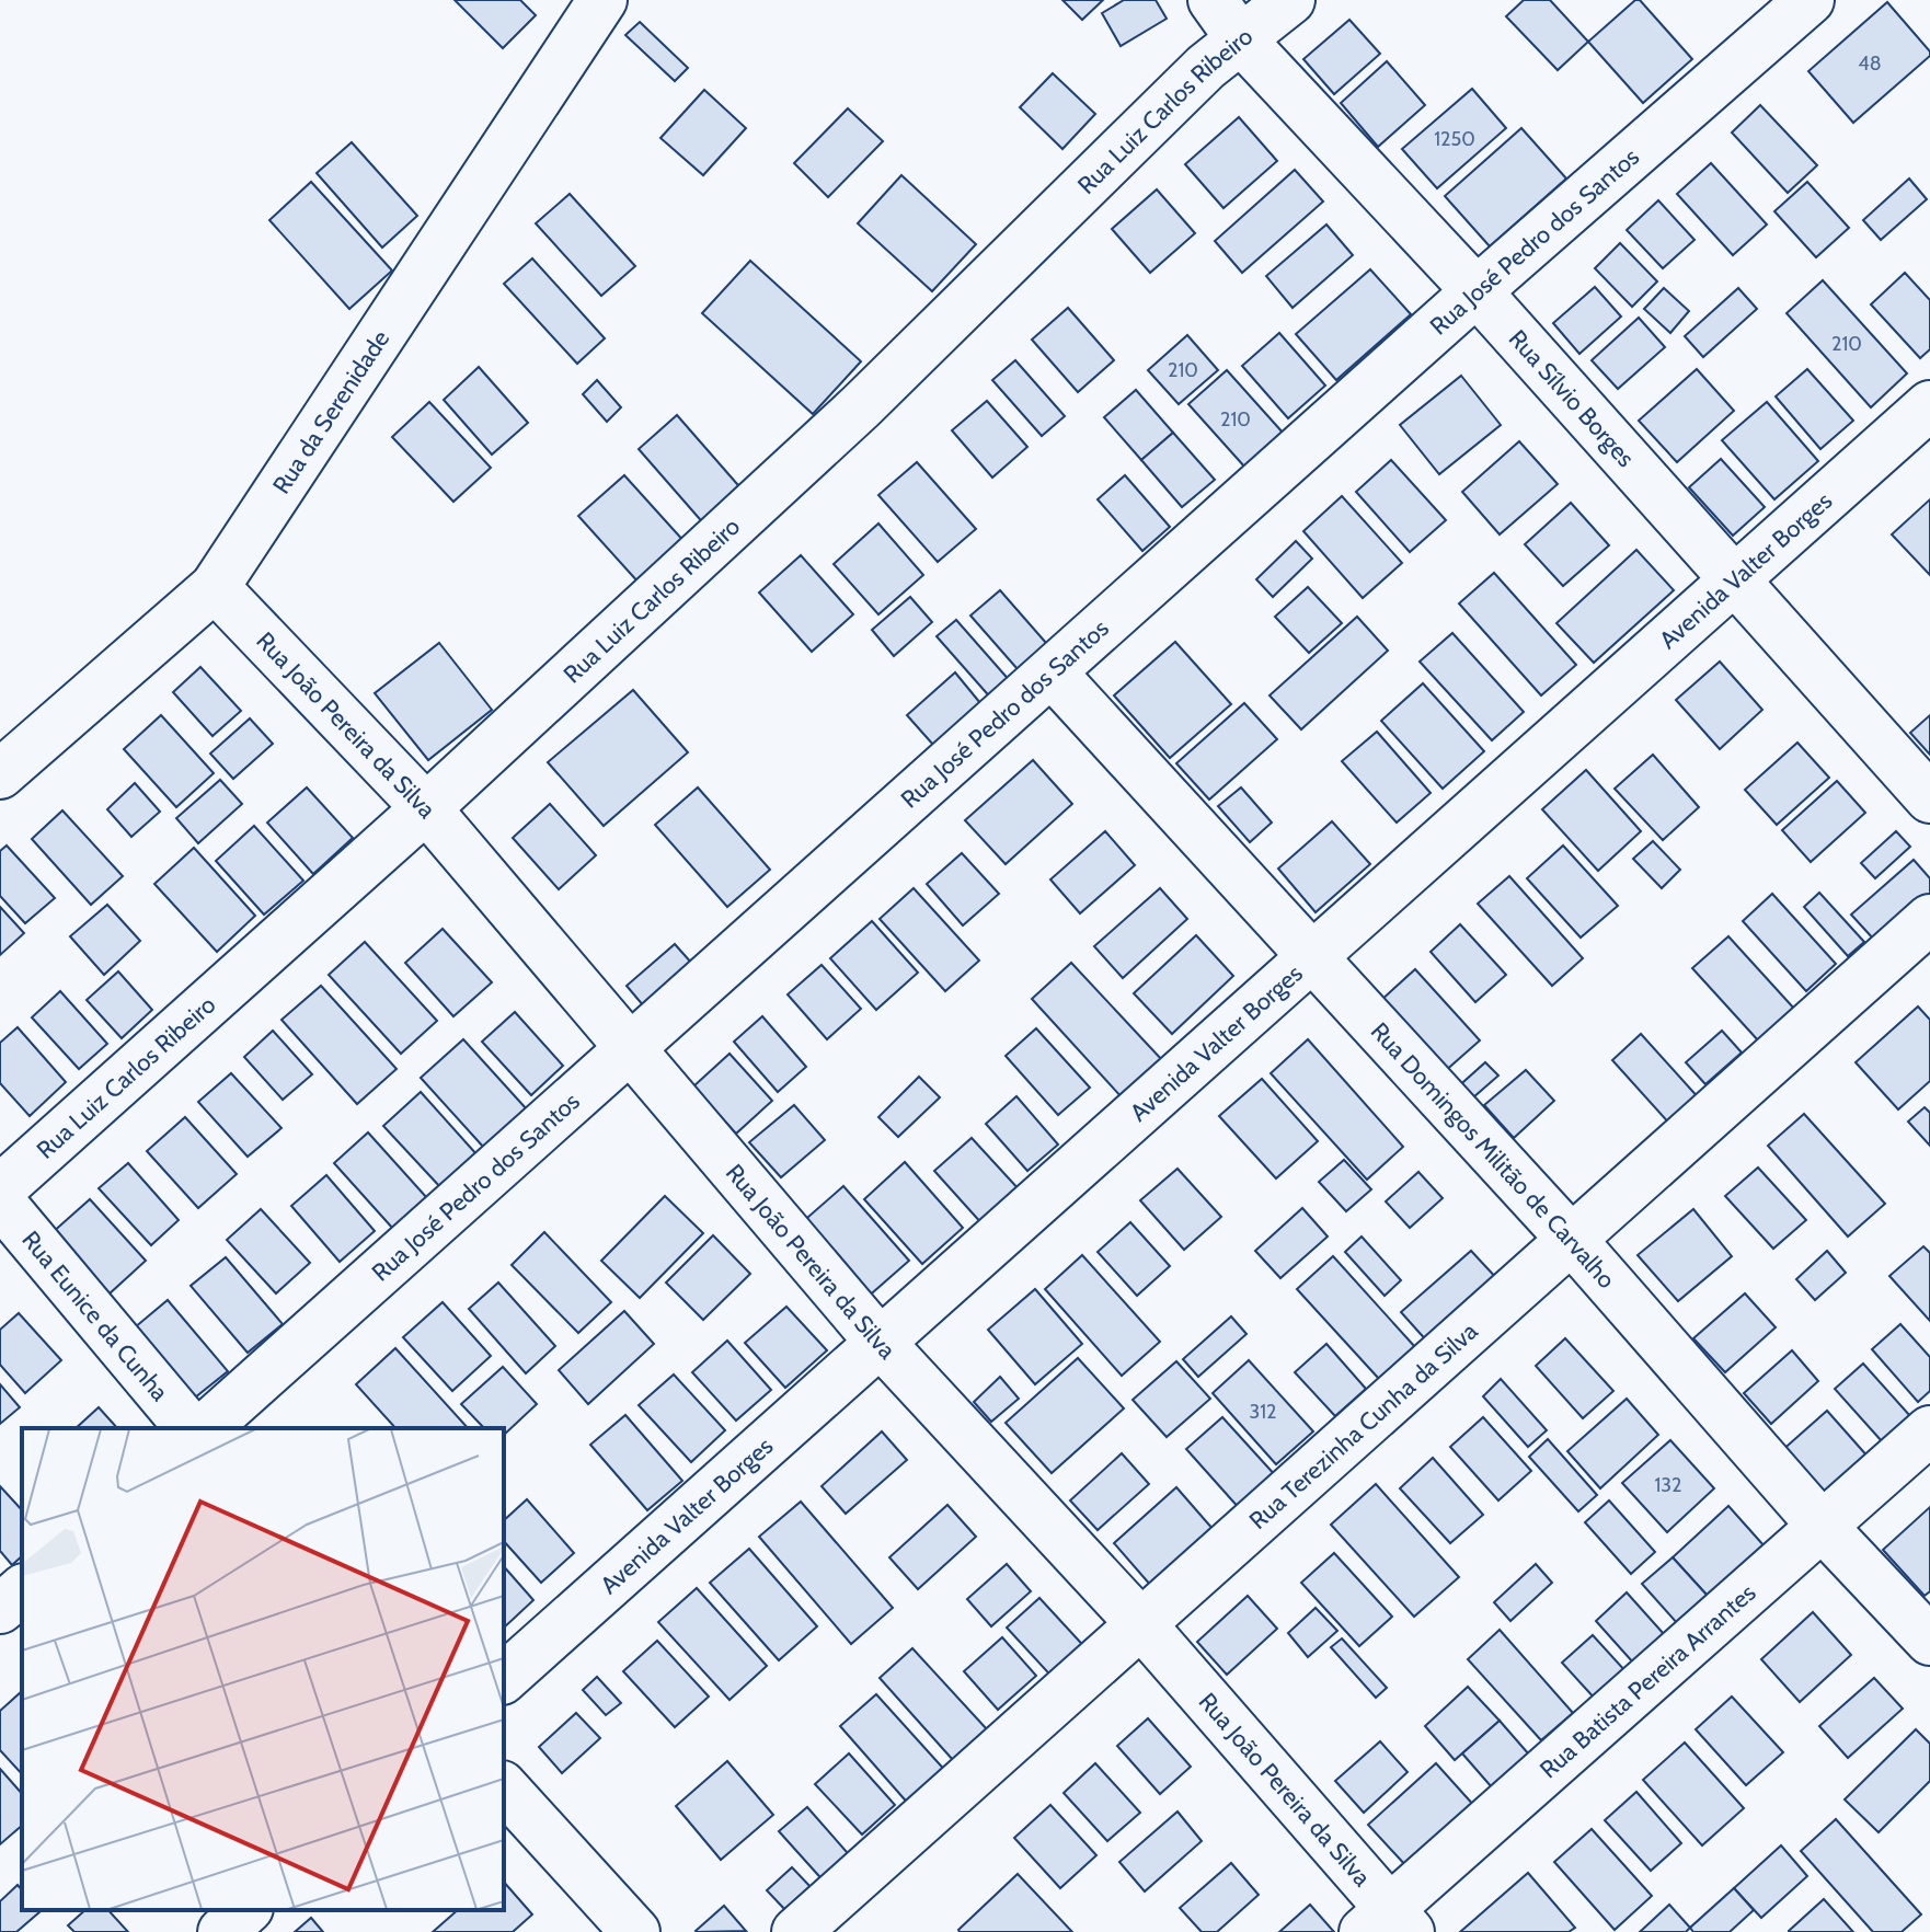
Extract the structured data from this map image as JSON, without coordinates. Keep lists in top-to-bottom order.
{
  "streets": {
    "street": [
      "Rua Luiz Carlos Ribeiro",
      "Rua José Pedro dos Santos",
      "Rua Sílvio Borges",
      "Rua da Serenidade",
      "Avenida Valter Borges",
      "Rua João Pereira da Silva",
      "Rua Domingos Militão de Carvalho",
      "Rua Eunice da Cunha",
      "Rua Terezinha Cunha da Silva",
      "Rua Batista Pereira Arrantes"
    ]
  },
  "crossings": [
    ["Rua Luiz Carlos Ribeiro", "Rua Sílvio Borges"],
    ["Rua Luiz Carlos Ribeiro", "Rua João Pereira da Silva"],
    ["Rua José Pedro dos Santos", "Rua Sílvio Borges"],
    ["Rua José Pedro dos Santos", "Rua João Pereira da Silva"],
    ["Rua José Pedro dos Santos", "Rua Domingos Militão de Carvalho"],
    ["Rua Sílvio Borges", "Avenida Valter Borges"],
    ["Rua da Serenidade", "Rua João Pereira da Silva"],
    ["Avenida Valter Borges", "Rua João Pereira da Silva"],
    ["Avenida Valter Borges", "Rua Domingos Militão de Carvalho"],
    ["Rua João Pereira da Silva", "Rua Terezinha Cunha da Silva"],
    ["Rua João Pereira da Silva", "Rua Batista Pereira Arrantes"],
    ["Rua Domingos Militão de Carvalho", "Rua Terezinha Cunha da Silva"],
    ["Rua Domingos Militão de Carvalho", "Rua Batista Pereira Arrantes"]
  ],
  "house_numbers": [
    "48",
    "1250",
    "210",
    "210",
    "210",
    "312",
    "132"
  ]
}
